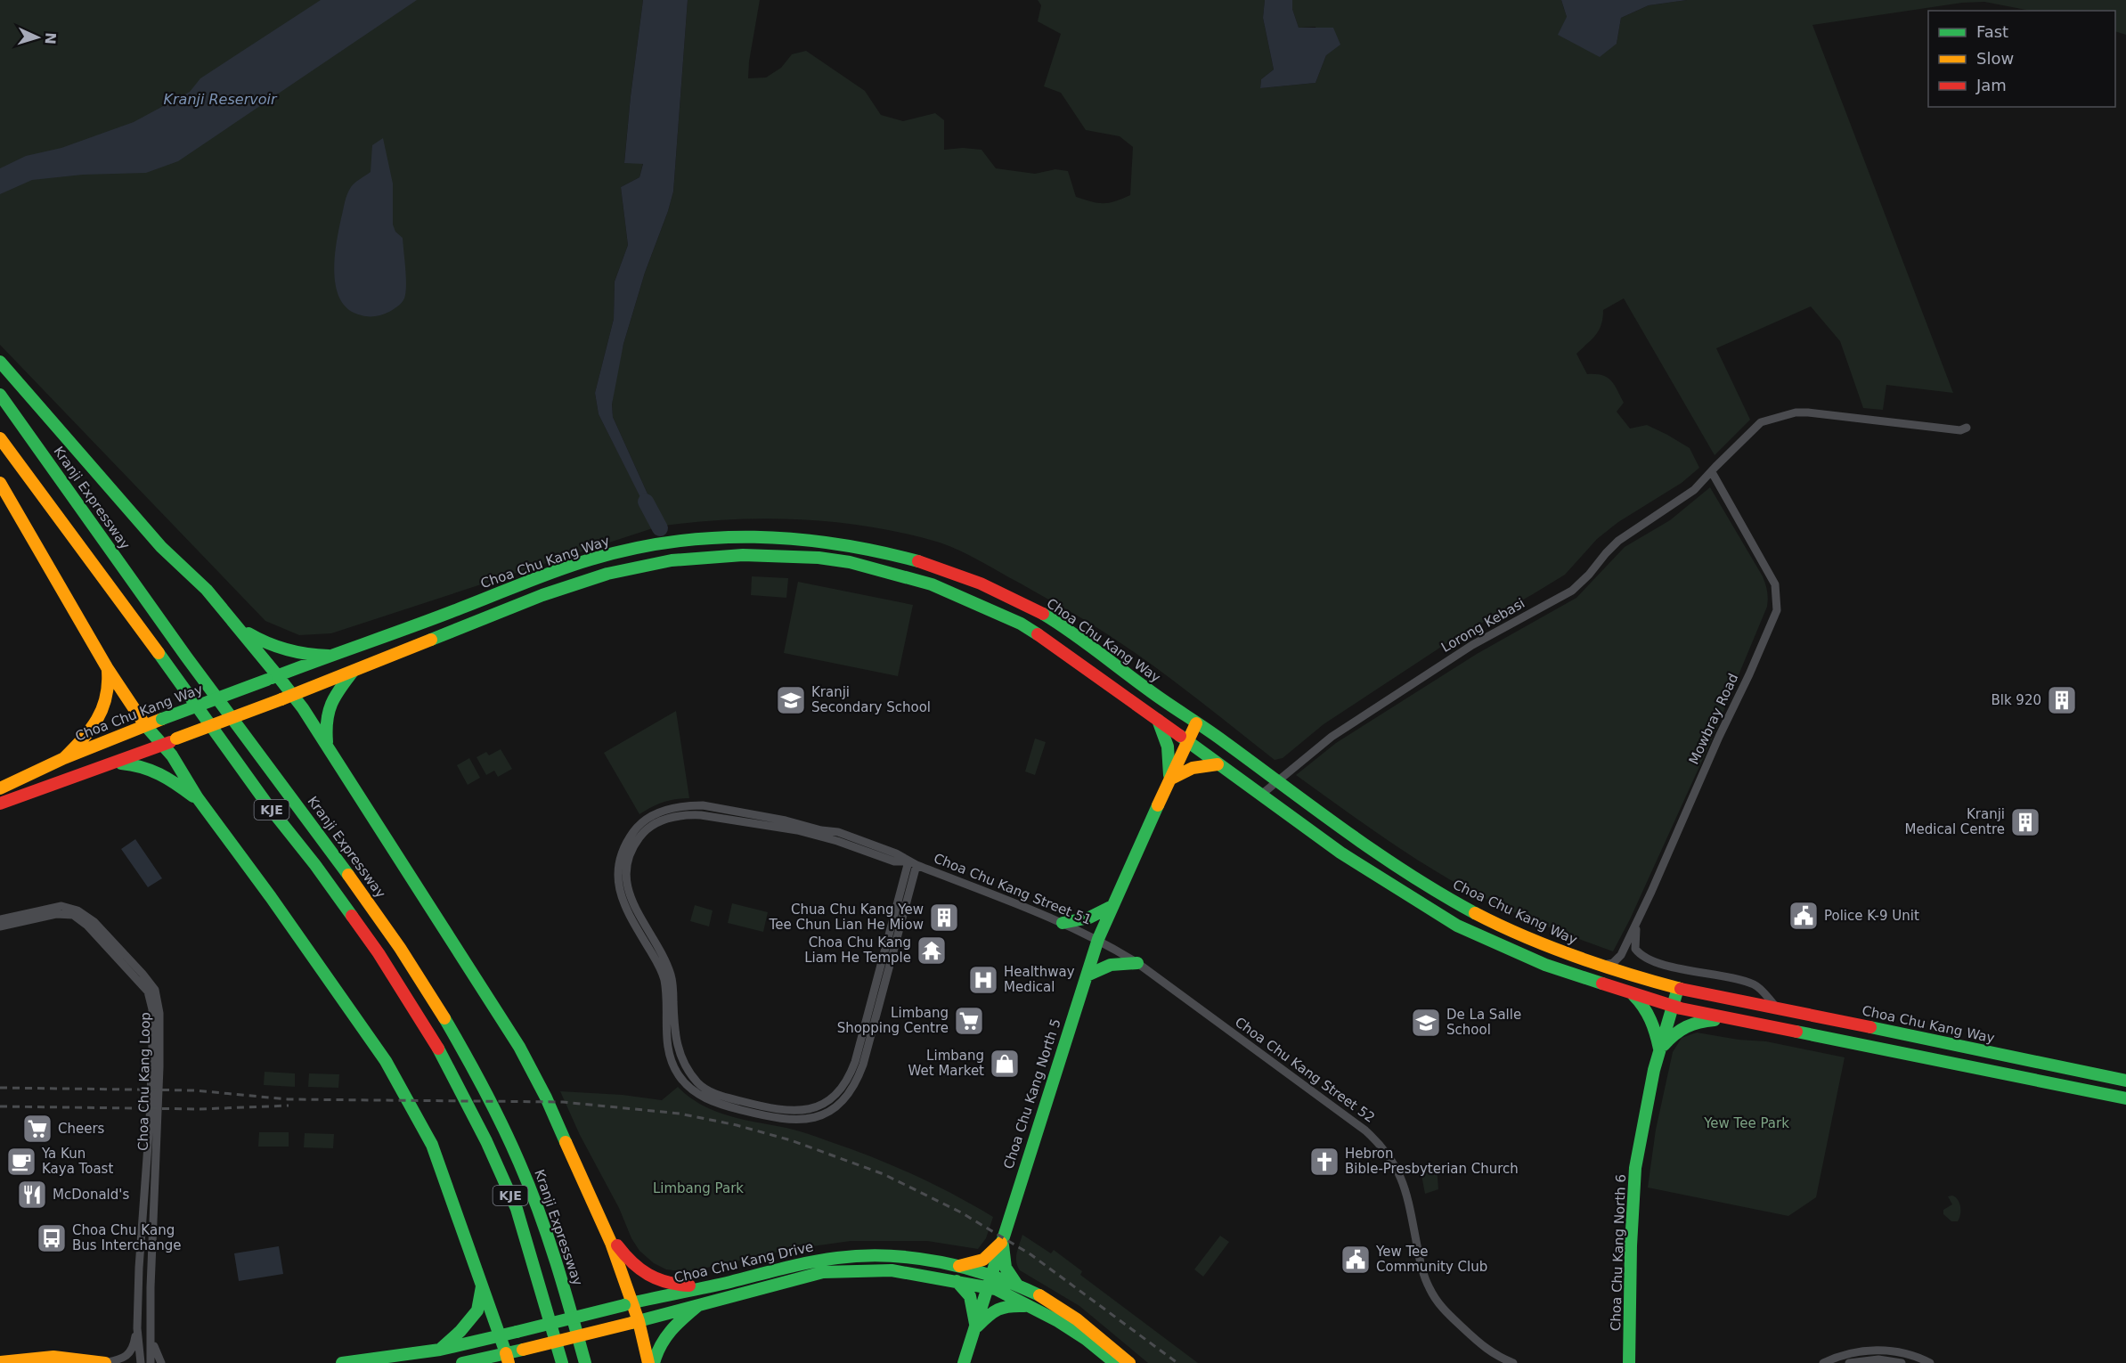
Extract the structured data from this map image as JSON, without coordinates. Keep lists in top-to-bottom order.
{
  "streets": {
    "main road": [
      "Kranji Expressway",
      "Choa Chu Kang Way",
      "KJE",
      "Choa Chu Kang North 5",
      "Choa Chu Kang North 6",
      "Choa Chu Kang Drive"
    ],
    "street": [
      "Lorong Kebasi",
      "Mowbray Road",
      "Choa Chu Kang Street 51",
      "Choa Chu Kang Street 52",
      "Choa Chu Kang Loop"
    ]
  },
  "crossings": [
    ["Choa Chu Kang Way", "Lorong Kebasi"],
    ["Choa Chu Kang Way", "Mowbray Road"],
    ["Choa Chu Kang Way", "Choa Chu Kang North 5"],
    ["Choa Chu Kang Way", "Choa Chu Kang North 6"],
    ["Lorong Kebasi", "Mowbray Road"],
    ["Choa Chu Kang Street 51", "Choa Chu Kang Street 52"],
    ["Choa Chu Kang Street 51", "Choa Chu Kang North 5"],
    ["Choa Chu Kang Street 52", "Choa Chu Kang North 5"],
    ["Choa Chu Kang North 5", "Choa Chu Kang Drive"]
  ],
  "water": ["Kranji Reservoir"],
  "parks": ["Yew Tee Park", "Limbang Park"],
  "places": {
    "school or university": ["Kranji Secondary School", "De La Salle School"],
    "building": ["Blk 920", "Kranji Medical Centre", "Chua Chu Kang Yew Tee Chun Lian He Miow"],
    "public building": ["Police K-9 Unit", "Yew Tee Community Club"],
    "temple": ["Choa Chu Kang Liam He Temple"],
    "hospital": ["Healthway Medical"],
    "supermarket": ["Limbang Shopping Centre", "Cheers"],
    "shop": ["Limbang Wet Market"],
    "cafe": ["Ya Kun Kaya Toast"],
    "church": ["Hebron Bible-Presbyterian Church"],
    "restaurant": ["McDonald's"],
    "bus stop": ["Choa Chu Kang Bus Interchange"]
  },
  "legend": ["Fast", "Slow", "Jam"],
  "north": "right"
}
